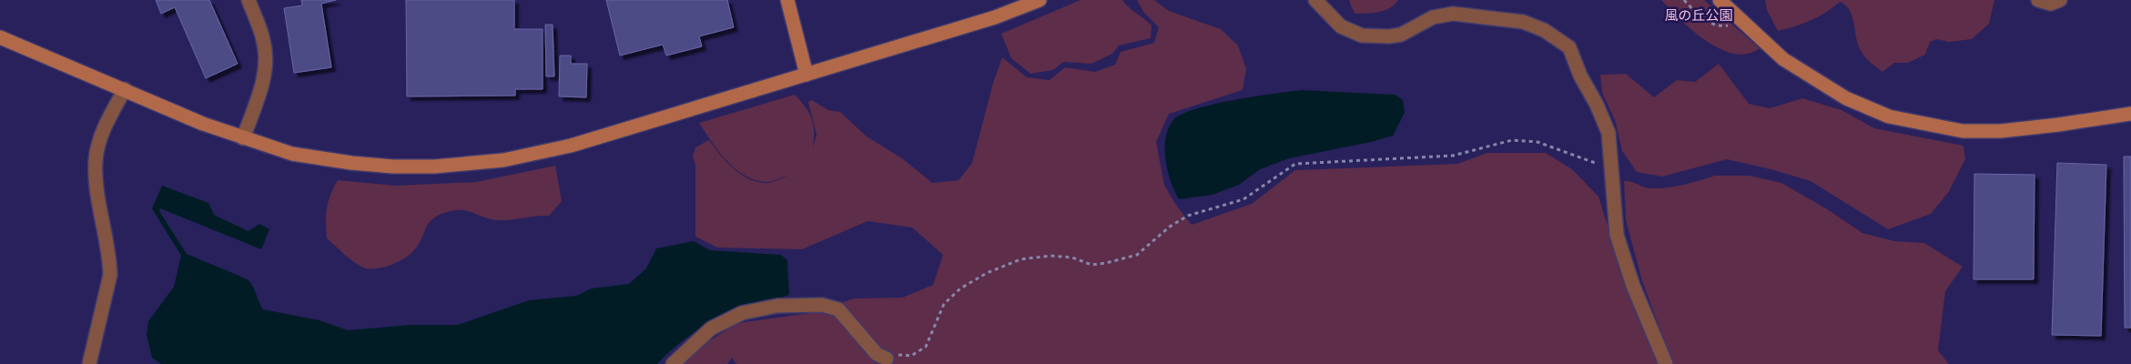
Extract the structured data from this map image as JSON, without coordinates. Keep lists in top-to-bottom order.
{
  "parks": ["風の丘公園"]
}
